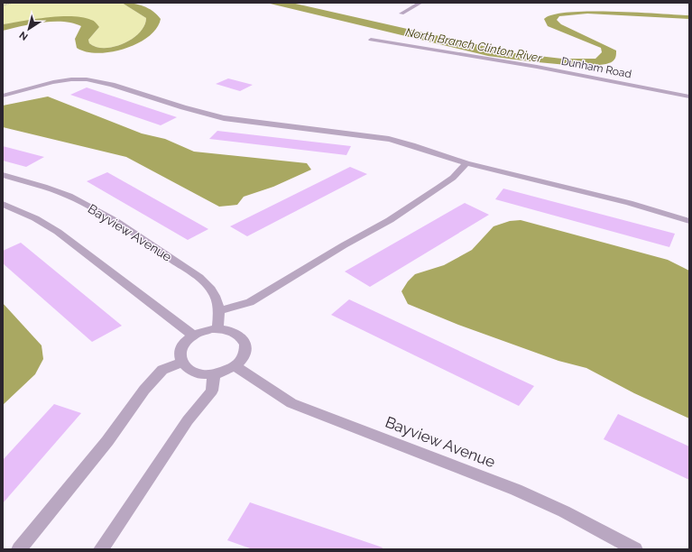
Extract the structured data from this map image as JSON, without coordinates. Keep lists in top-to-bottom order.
{
  "streets": {
    "street": ["Dunham Road", "Bayview Avenue"]
  },
  "water": ["North Branch Clinton River"],
  "north": "bottom left"
}
